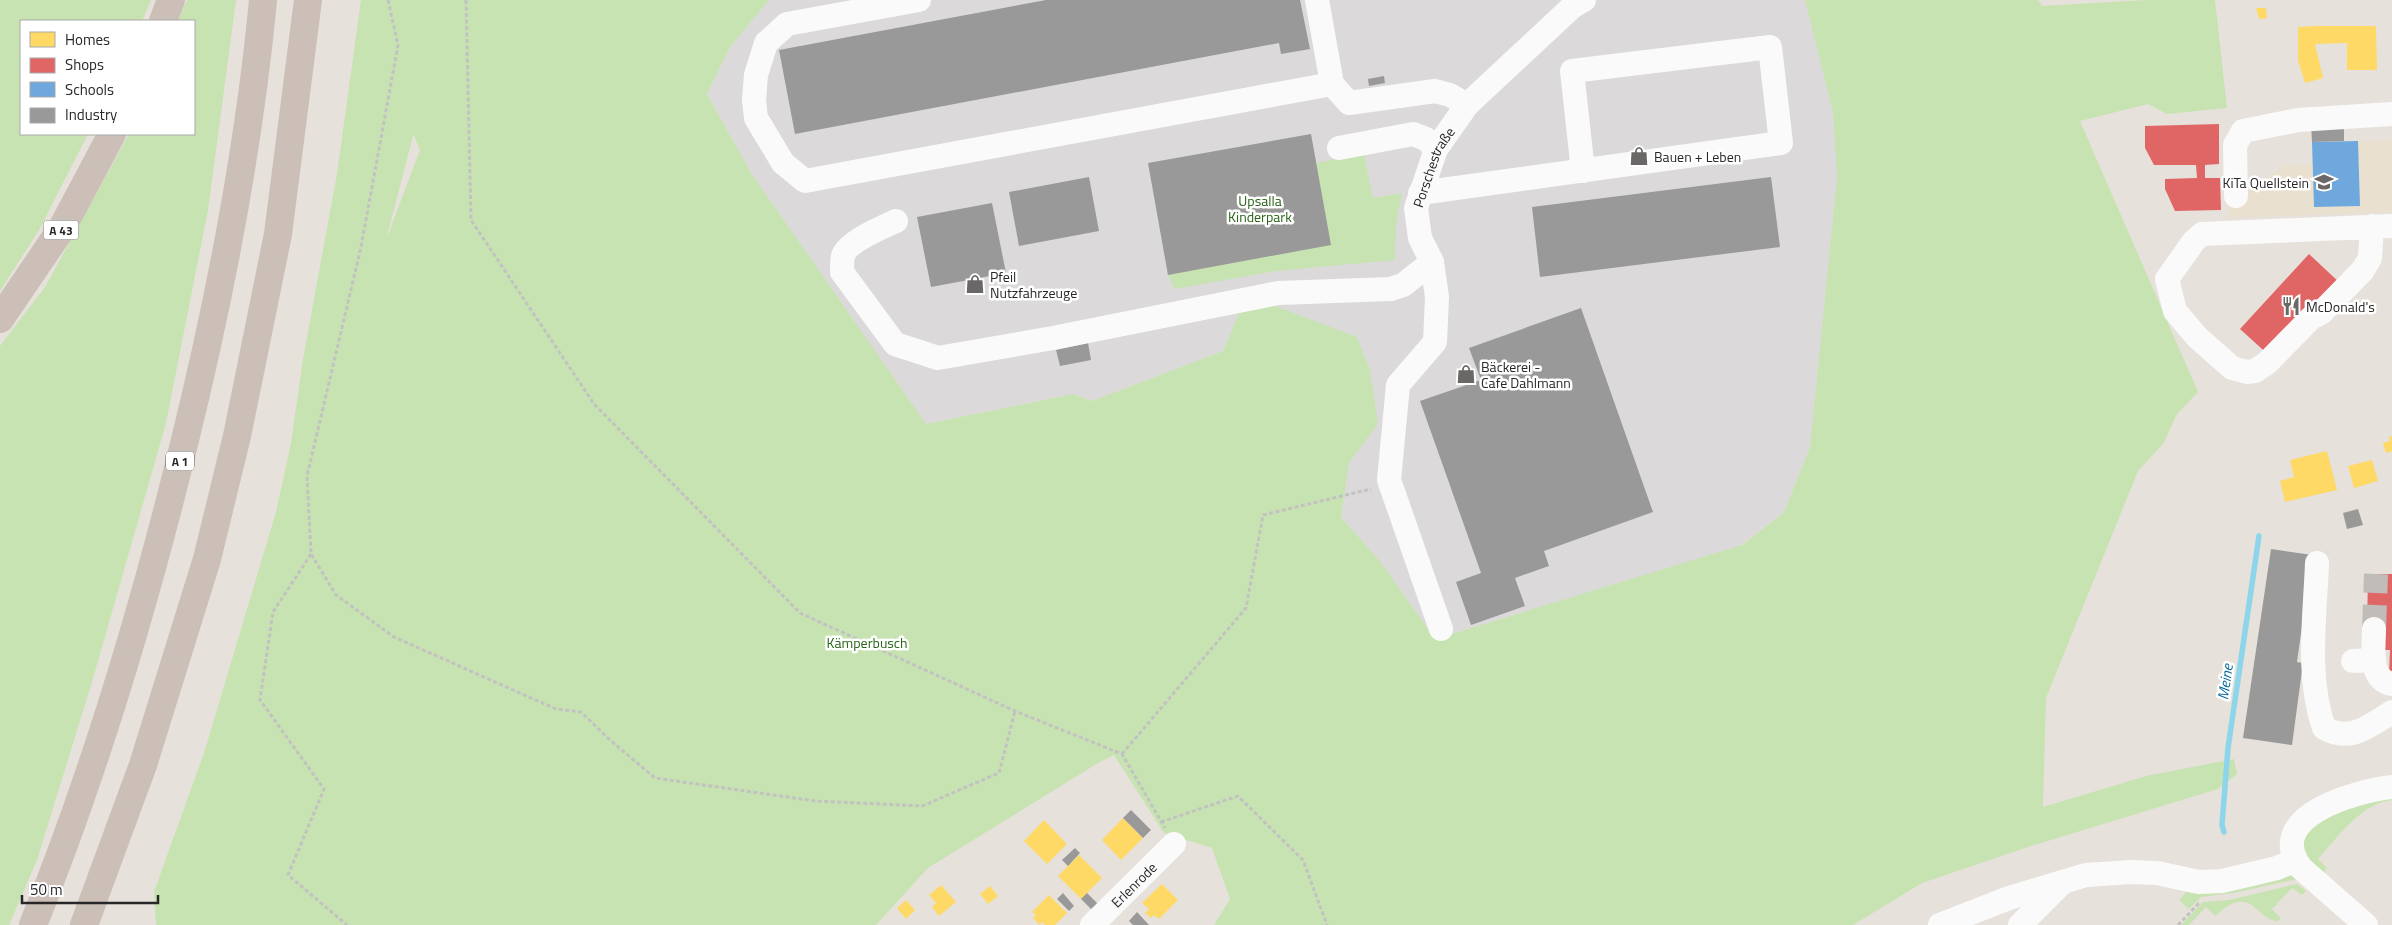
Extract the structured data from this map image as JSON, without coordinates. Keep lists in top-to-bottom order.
{
  "streets": {
    "highway": ["A 43", "A 1"],
    "street": ["Porschestraße", "Erlenrode"]
  },
  "water": ["Meine"],
  "parks": ["Upsalla Kinderpark", "Kämperbusch"],
  "places": {
    "shop": ["Bauen + Leben", "Pfeil Nutzfahrzeuge", "Bäckerei - Cafe Dahlmann"],
    "school or university": ["KiTa Quellstein"],
    "restaurant": ["McDonald's"]
  },
  "legend": [
    "Homes",
    "Shops",
    "Schools",
    "Industry"
  ],
  "scale_bar": "50 m"
}
